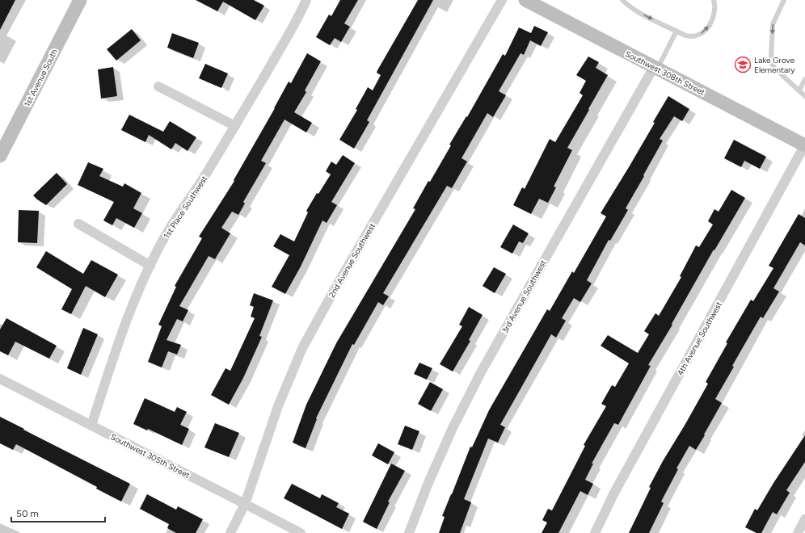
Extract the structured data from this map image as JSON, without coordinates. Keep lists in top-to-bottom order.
{
  "streets": {
    "street": [
      "Southwest 308th Street",
      "1st Avenue South",
      "1st Place Southwest",
      "2nd Avenue Southwest",
      "3rd Avenue Southwest",
      "4th Avenue Southwest",
      "Southwest 305th Street"
    ]
  },
  "crossings": [
    ["Southwest 308th Street", "3rd Avenue Southwest"],
    ["Southwest 308th Street", "4th Avenue Southwest"],
    ["1st Place Southwest", "Southwest 305th Street"],
    ["2nd Avenue Southwest", "Southwest 305th Street"]
  ],
  "places": {
    "school or university": ["Lake Grove Elementary"]
  },
  "scale_bar": "50 m"
}
